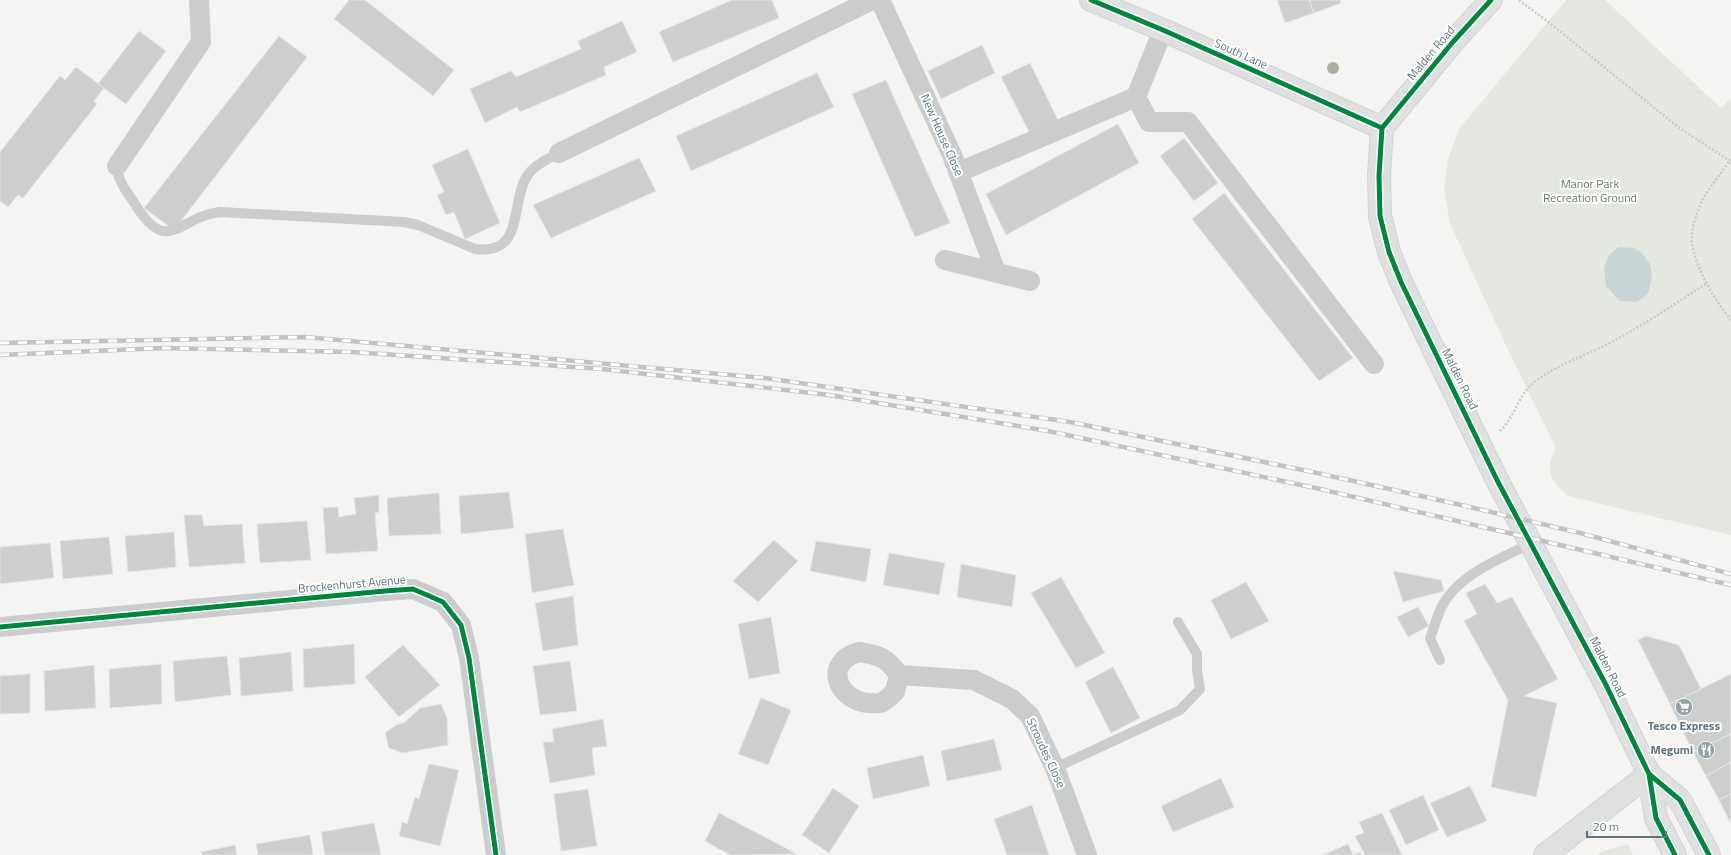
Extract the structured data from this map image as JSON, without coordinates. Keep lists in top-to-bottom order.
{
  "streets": {
    "main road": ["Malden Road", "South Lane"],
    "street": ["New House Close", "Brockenhurst Avenue", "Stroudes Close"]
  },
  "crossings": [
    ["Malden Road", "South Lane"]
  ],
  "parks": ["Manor Park Recreation Ground"],
  "places": {
    "supermarket": ["Tesco Express"],
    "restaurant": ["Megumi"]
  },
  "scale_bar": "20 m"
}
